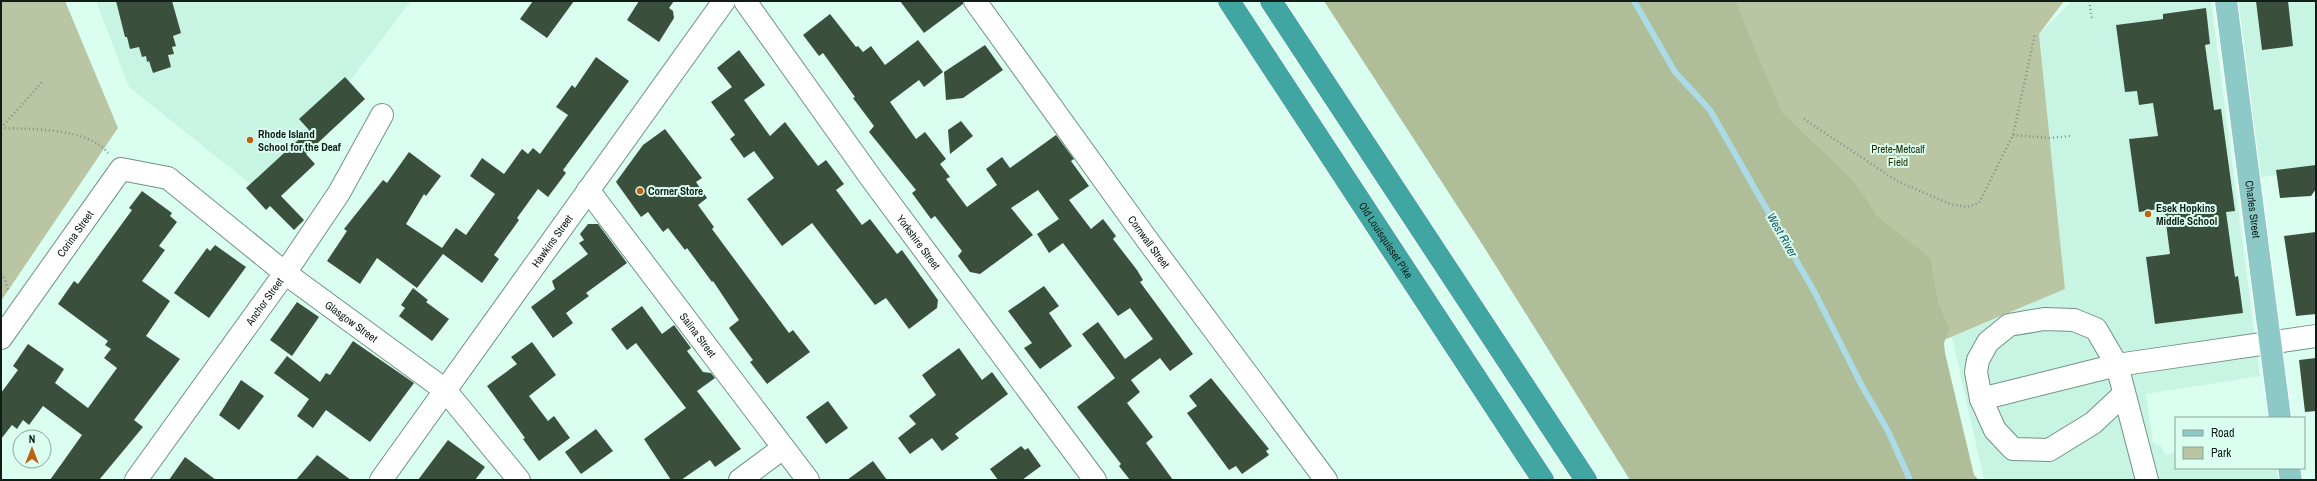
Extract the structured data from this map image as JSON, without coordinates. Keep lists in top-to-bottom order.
{
  "streets": {
    "highway": ["Old Louisquisset Pike"],
    "main road": ["Charles Street"],
    "street": [
      "Corina Street",
      "Hawkins Street",
      "Cornwall Street",
      "Yorkshire Street",
      "Anchor Street",
      "Glasgow Street",
      "Salina Street"
    ]
  },
  "crossings": [
    ["Corina Street", "Glasgow Street"],
    ["Hawkins Street", "Glasgow Street"],
    ["Hawkins Street", "Salina Street"],
    ["Anchor Street", "Glasgow Street"]
  ],
  "water": ["West River"],
  "parks": ["Prete-Metcalf Field"],
  "places": ["Rhode Island School for the Deaf", "Corner Store", "Esek Hopkins Middle School"],
  "legend": ["Road", "Park"],
  "north": "top"
}
